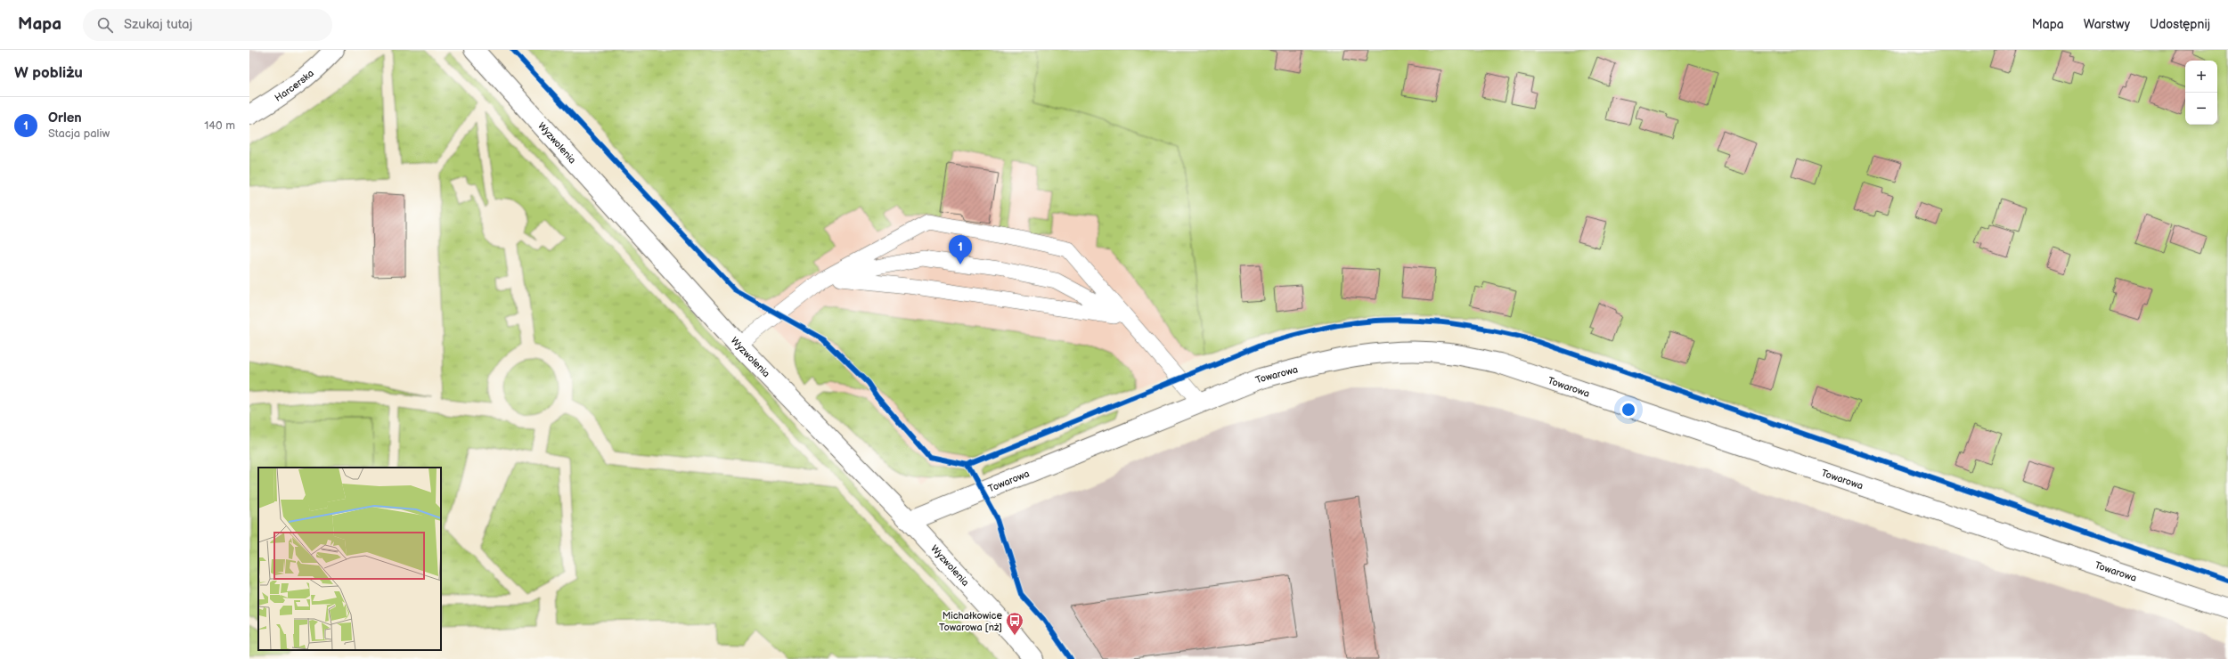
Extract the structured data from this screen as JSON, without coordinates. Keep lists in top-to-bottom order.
{
  "streets": {
    "street": ["Harcerska", "Wyzwolenia", "Towarowa"]
  },
  "crossings": [
    ["Wyzwolenia", "Towarowa"]
  ],
  "places": {
    "bus stop": ["Michałkowice Towarowa [nż]"]
  },
  "page": {
    "header": "Mapa",
    "search": "Szukaj tutaj",
    "nav": ["Mapa", "Warstwy", "Udostępnij"],
    "heading": "W pobliżu",
    "map_buttons": ["+", "−"],
    "list": [
      {
        "mark": "1",
        "name": "Orlen",
        "note": "Stacja paliw",
        "value": "140 m"
      }
    ],
    "pins": "1"
  }
}
